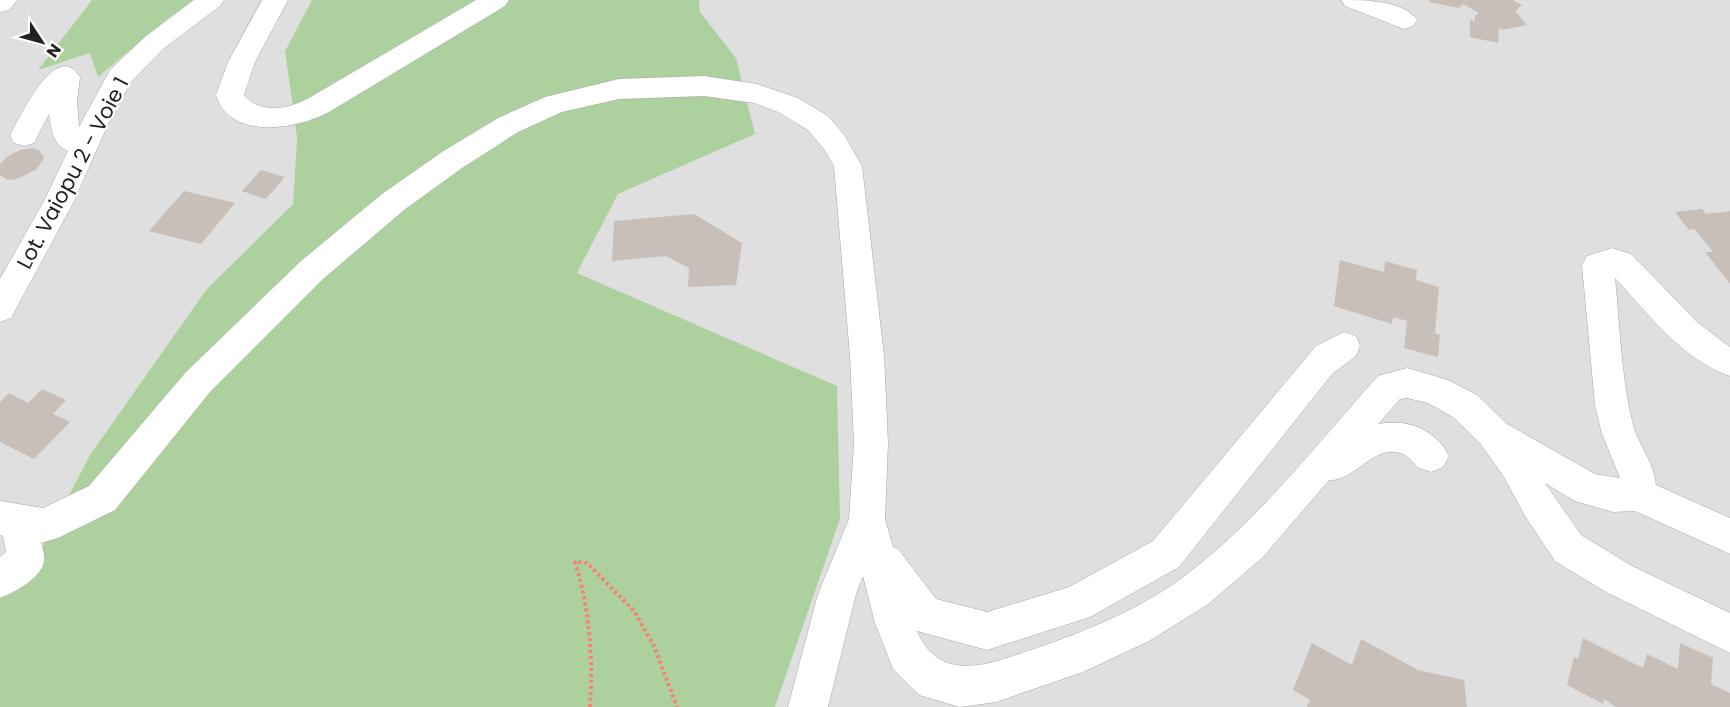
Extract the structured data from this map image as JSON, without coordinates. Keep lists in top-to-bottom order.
{
  "streets": {
    "street": ["Lot. Vaiopu 2 - Voie 1"]
  },
  "north": "bottom right"
}
